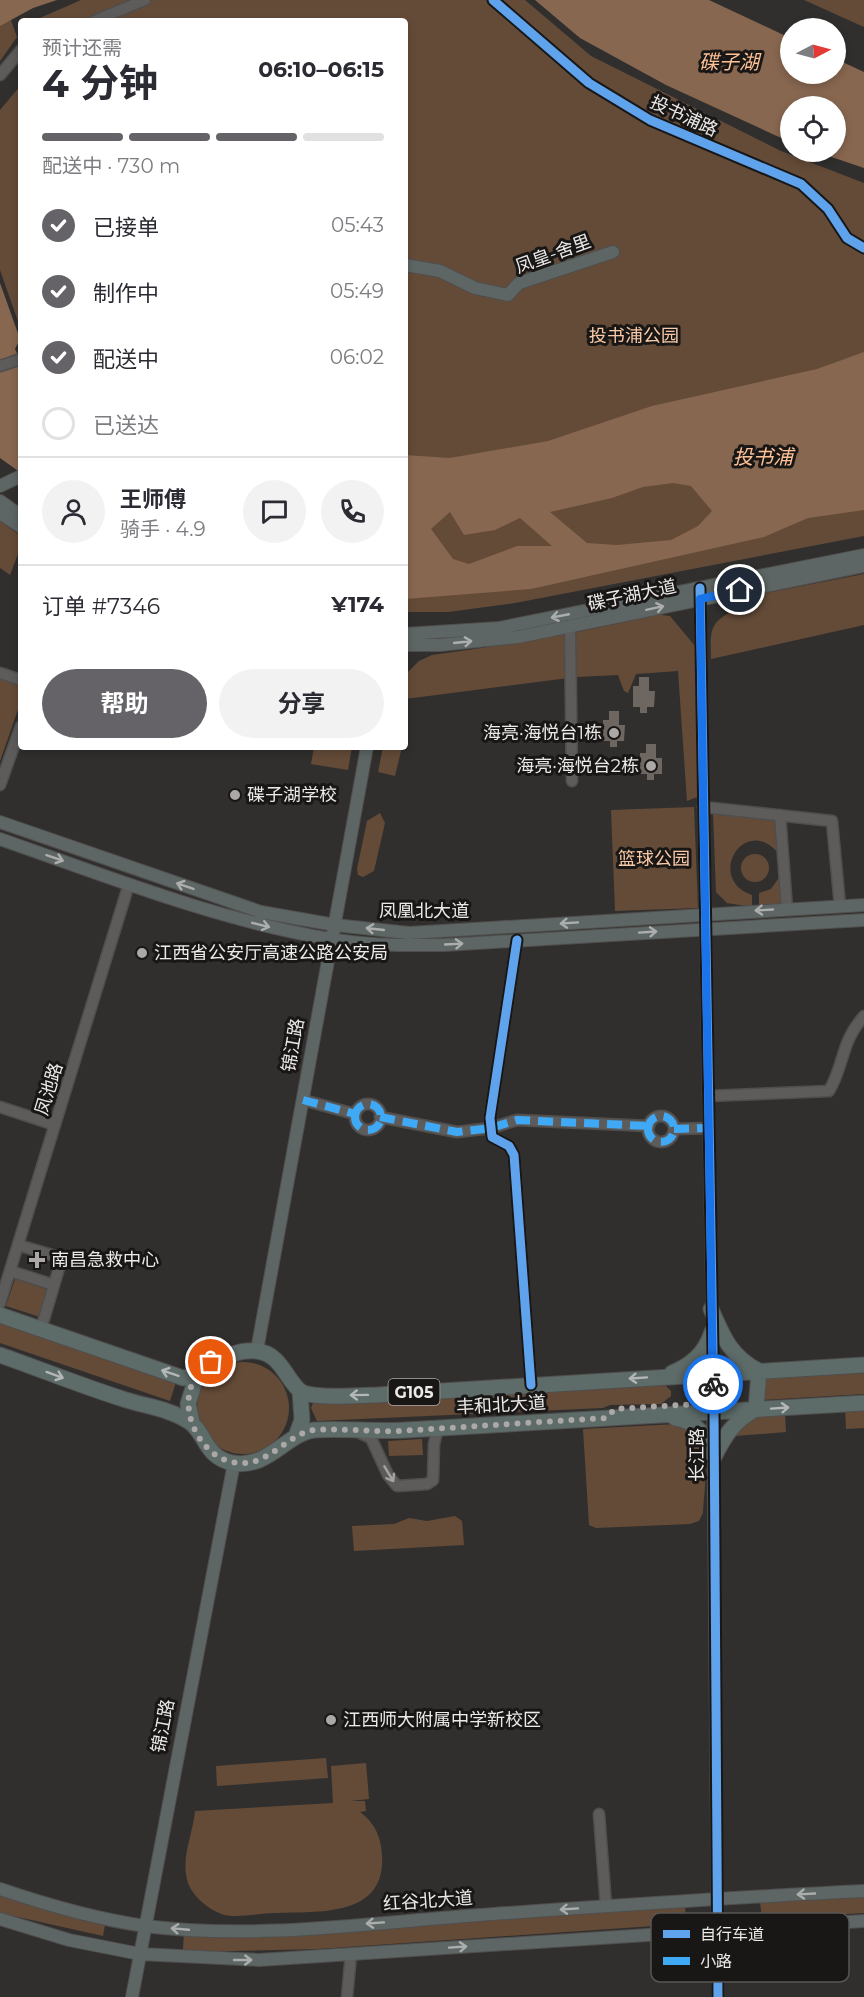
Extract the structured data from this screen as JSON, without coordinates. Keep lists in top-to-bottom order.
{
  "streets": {
    "highway": ["G105", "丰和北大道"],
    "main road": [
      "凤皇-舍里",
      "碟子湖大道",
      "凤凰北大道",
      "锦江路",
      "红谷北大道"
    ],
    "street": ["投书浦路", "凤池路", "长江路"]
  },
  "crossings": [
    ["碟子湖大道", "长江路"],
    ["凤凰北大道", "锦江路"],
    ["凤凰北大道", "凤池路"],
    ["凤凰北大道", "长江路"],
    ["锦江路", "丰和北大道"],
    ["锦江路", "红谷北大道"],
    ["丰和北大道", "长江路"],
    ["长江路", "红谷北大道"]
  ],
  "water": ["碟子湖", "投书浦"],
  "parks": ["投书浦公园", "篮球公园"],
  "places": {
    "other": [
      "海亮·海悦台1栋",
      "海亮·海悦台2栋",
      "碟子湖学校",
      "江西省公安厅高速公路公安局",
      "江西师大附属中学新校区"
    ],
    "health": ["南昌急救中心"]
  },
  "legend": ["自行车道", "小路"],
  "north": "right",
  "page": {
    "heading": ["4 分钟", "预计还需", "06:10–06:15"],
    "panel": [
      "王师傅",
      "骑手 · 4.9",
      "订单 #7346",
      "¥174"
    ],
    "bar": "配送中 · 730 m",
    "list": [
      ["已接单", "05:43"],
      ["制作中", "05:49"],
      ["配送中", "06:02"],
      "已送达"
    ],
    "buttons": ["帮助", "分享"]
  }
}
